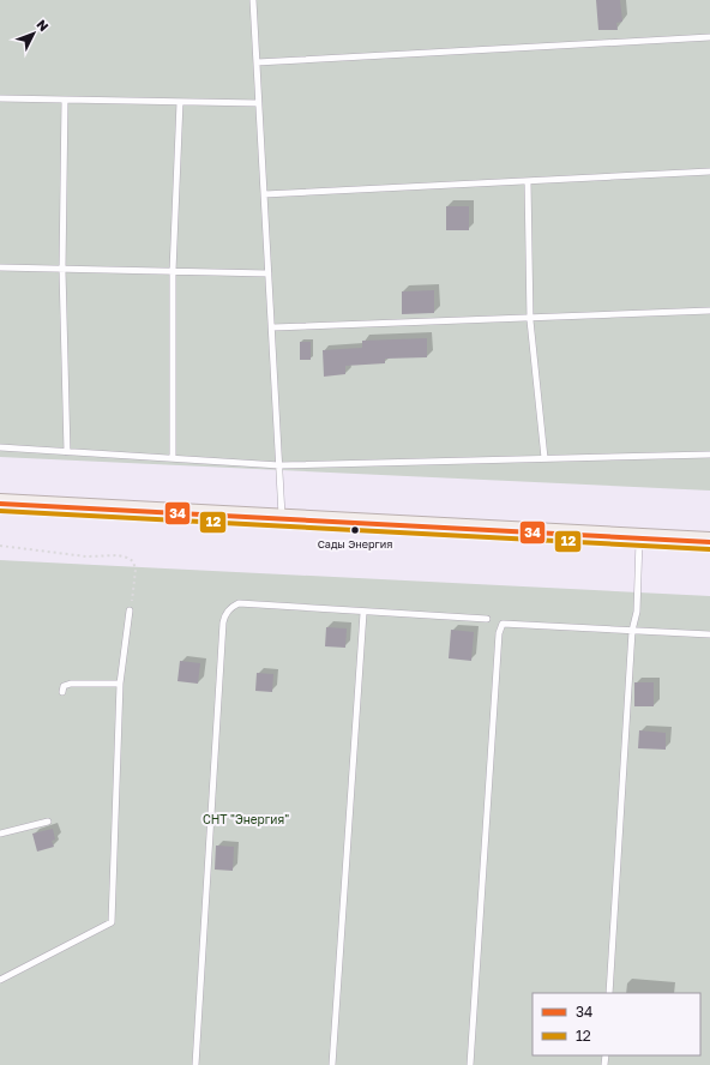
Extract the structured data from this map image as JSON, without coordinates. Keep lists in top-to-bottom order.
{
  "parks": ["СНТ \"Энергия\""],
  "places": ["Сады Энергия"],
  "lines": ["transit line 34", "transit line 12"],
  "legend": ["34", "12"],
  "north": "top right"
}
